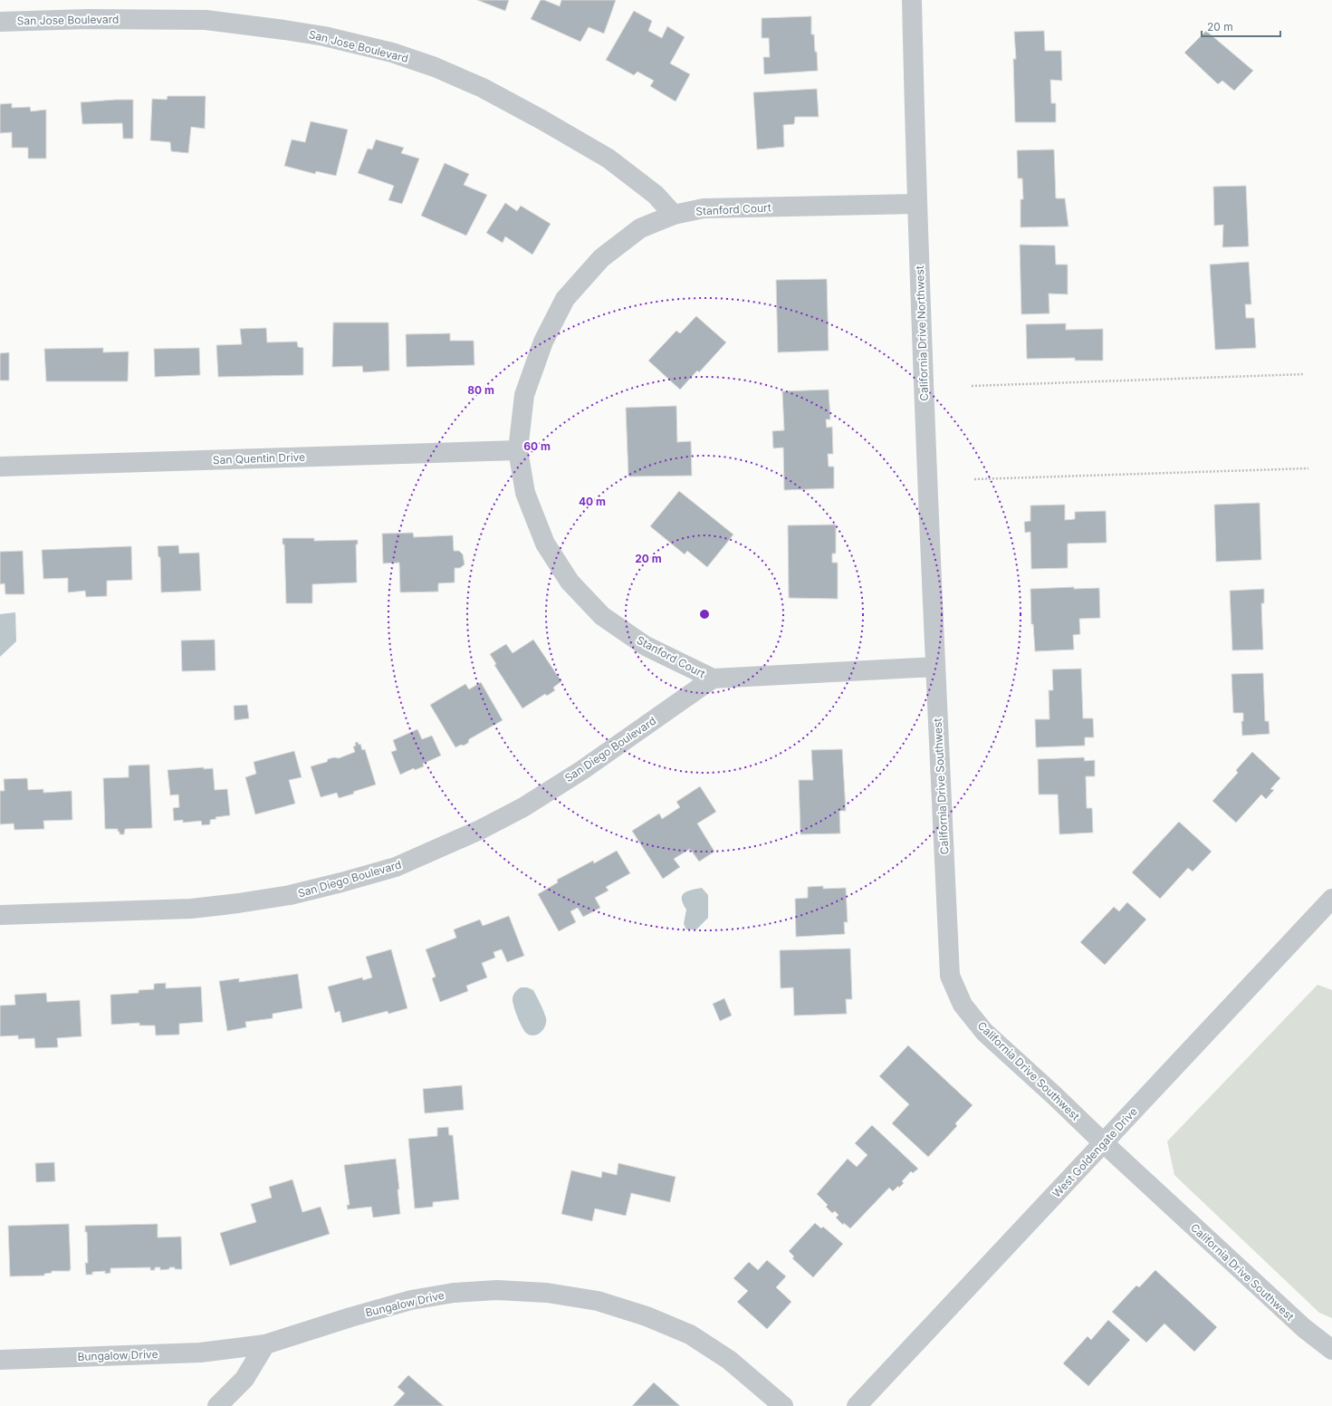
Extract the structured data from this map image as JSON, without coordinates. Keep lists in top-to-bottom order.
{
  "streets": {
    "street": [
      "San Jose Boulevard",
      "Stanford Court",
      "California Drive Northwest",
      "San Quentin Drive",
      "San Diego Boulevard",
      "California Drive Southwest",
      "West Goldengate Drive",
      "Bungalow Drive"
    ]
  },
  "crossings": [
    ["San Jose Boulevard", "Stanford Court"],
    ["Stanford Court", "California Drive Northwest"],
    ["Stanford Court", "San Quentin Drive"],
    ["Stanford Court", "San Diego Boulevard"],
    ["Stanford Court", "California Drive Southwest"],
    ["California Drive Northwest", "California Drive Southwest"],
    ["California Drive Southwest", "West Goldengate Drive"]
  ],
  "scale_bar": "20 m",
  "rings": [
    "80 m",
    "60 m",
    "40 m",
    "20 m"
  ]
}
